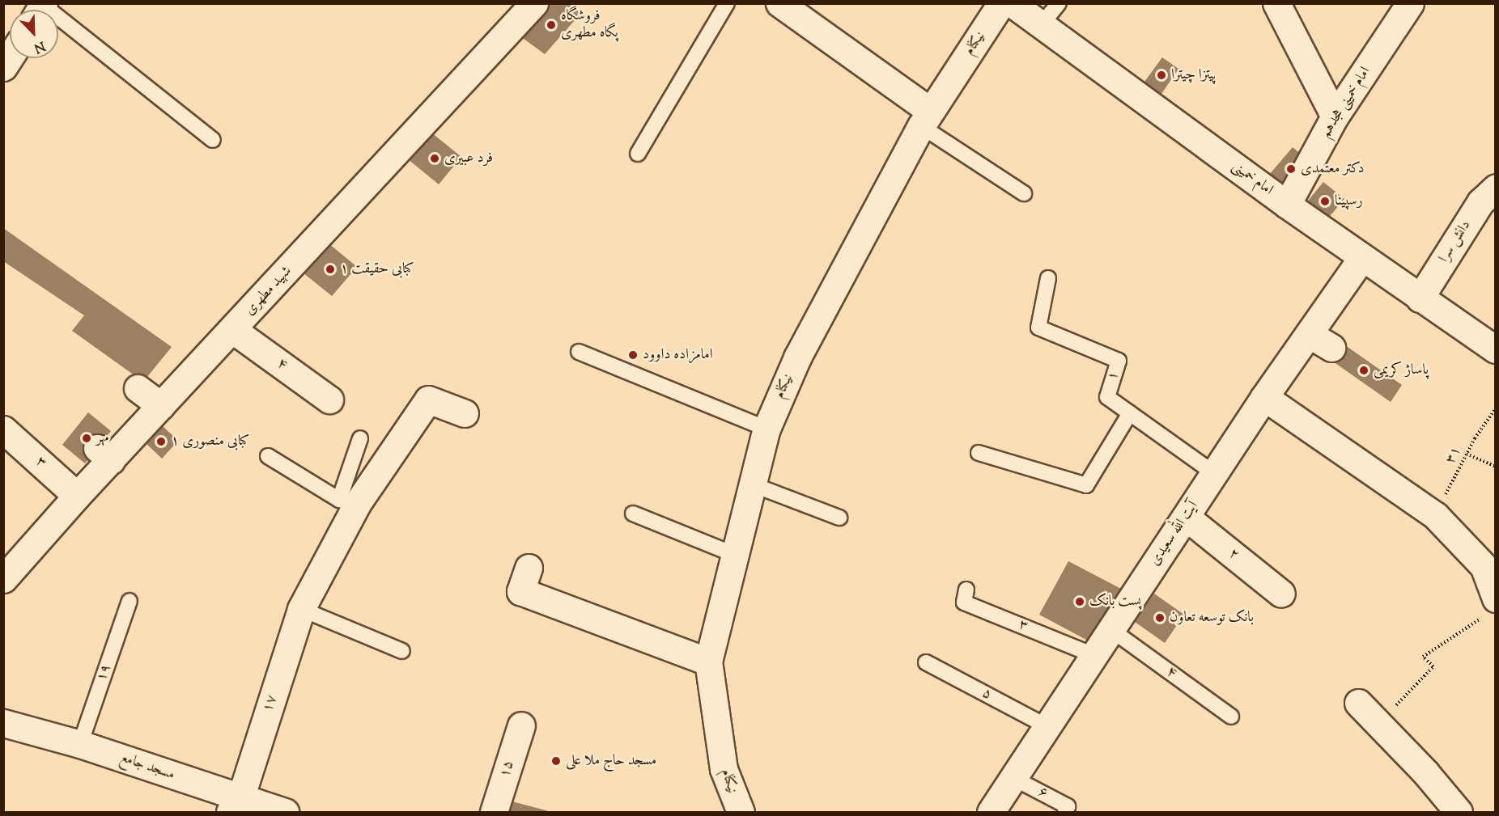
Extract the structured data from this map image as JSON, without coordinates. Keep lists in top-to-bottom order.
{
  "streets": {
    "street": [
      "نیکنام",
      "امام خمینی هجدهم",
      "امام خمینی",
      "دانش سرا",
      "شهید مطهری",
      "۴",
      "۳",
      "آیت الله سعیدی",
      "۲",
      "۱۷",
      "مسجد جامع",
      "۱۵"
    ],
    "lane": [
      "۱",
      "۱۹",
      "۵",
      "۶"
    ],
    "path": ["۳۱"]
  },
  "crossings": [
    ["امام خمینی هجدهم", "امام خمینی"],
    ["امام خمینی", "دانش سرا"],
    ["امام خمینی", "آیت الله سعیدی"],
    ["شهید مطهری", "۴"],
    ["شهید مطهری", "۳"],
    ["۴", "آیت الله سعیدی"],
    ["۱", "آیت الله سعیدی"],
    ["۳", "آیت الله سعیدی"],
    ["آیت الله سعیدی", "۲"],
    ["آیت الله سعیدی", "۵"],
    ["آیت الله سعیدی", "۶"],
    ["۱۹", "مسجد جامع"],
    ["۱۷", "مسجد جامع"]
  ],
  "places": [
    "فروشگاه پگاه مطهری",
    "پیتزا چیترا",
    "فرد عبیری",
    "دکتر معتمدی",
    "رسپینا",
    "کبابی حقیقت ۱",
    "امامزاده داوود",
    "پاساژ کریمی",
    "مهر",
    "کبابی منصوری ۱",
    "پست بانک",
    "بانک توسعه تعاون",
    "مسجد حاج ملا علی"
  ],
  "north": "bottom right"
}
